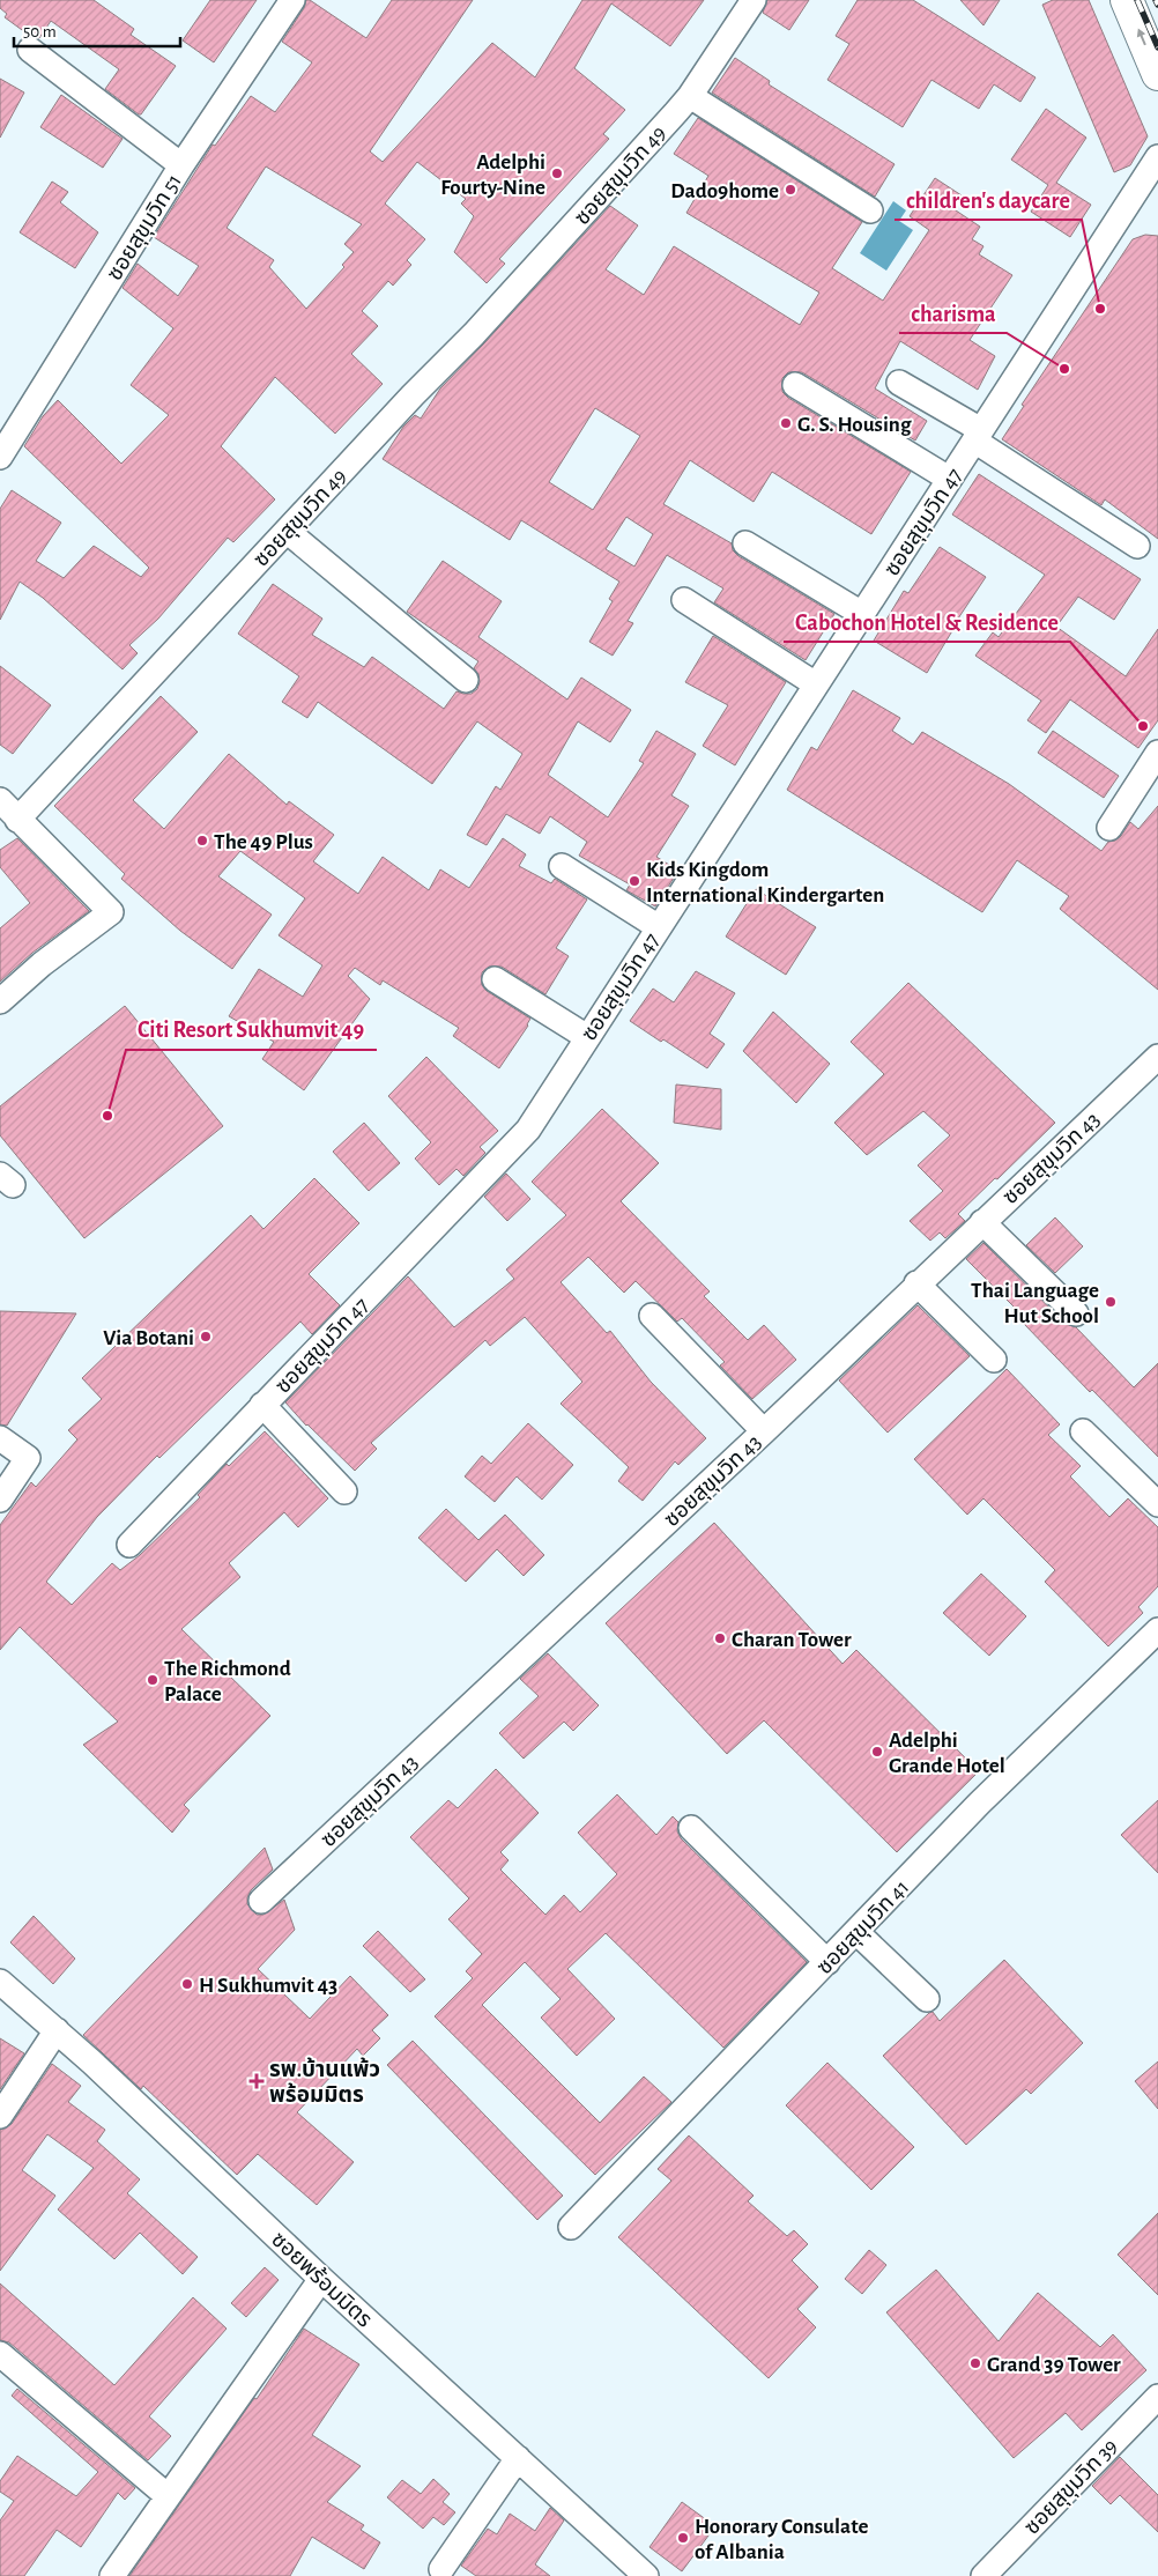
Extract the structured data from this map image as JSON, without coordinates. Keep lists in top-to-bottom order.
{
  "streets": {
    "street": [
      "ซอยสุขุมวิท 49",
      "ซอยสุขุมวิท 51",
      "ซอยสุขุมวิท 47",
      "ซอยสุขุมวิท 43",
      "ซอยสุขุมวิท 41",
      "ซอยพร้อมมิตร",
      "ซอยสุขุมวิท 39"
    ]
  },
  "places": {
    "other": [
      "Adelphi Fourty-Nine",
      "Dado9home",
      "children's daycare",
      "charisma",
      "G. S. Housing",
      "Cabochon Hotel & Residence",
      "The 49 Plus",
      "Kids Kingdom International Kindergarten",
      "Citi Resort Sukhumvit 49",
      "Thai Language Hut School",
      "Via Botani",
      "Charan Tower",
      "The Richmond Palace",
      "Adelphi Grande Hotel",
      "H Sukhumvit 43",
      "Grand 39 Tower",
      "Honorary Consulate of Albania"
    ],
    "health": ["รพ.บ้านแพ้ว พร้อมมิตร"]
  },
  "scale_bar": "50 m"
}
